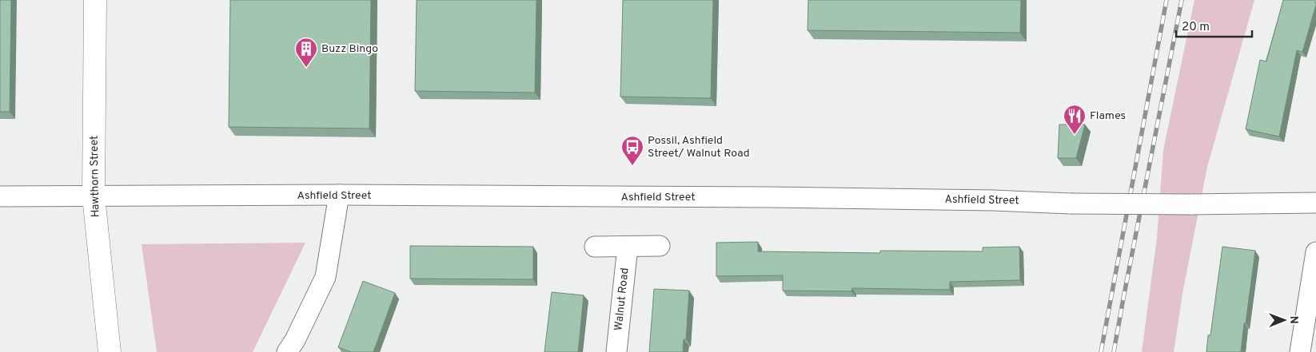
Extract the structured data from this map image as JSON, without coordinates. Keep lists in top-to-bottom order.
{
  "streets": {
    "main road": ["Hawthorn Street"],
    "street": ["Ashfield Street", "Walnut Road"]
  },
  "crossings": [
    ["Hawthorn Street", "Ashfield Street"]
  ],
  "places": {
    "building": ["Buzz Bingo"],
    "restaurant": ["Flames"],
    "bus stop": ["Possil, Ashfield Street/ Walnut Road"]
  },
  "scale_bar": "20 m",
  "north": "right"
}
